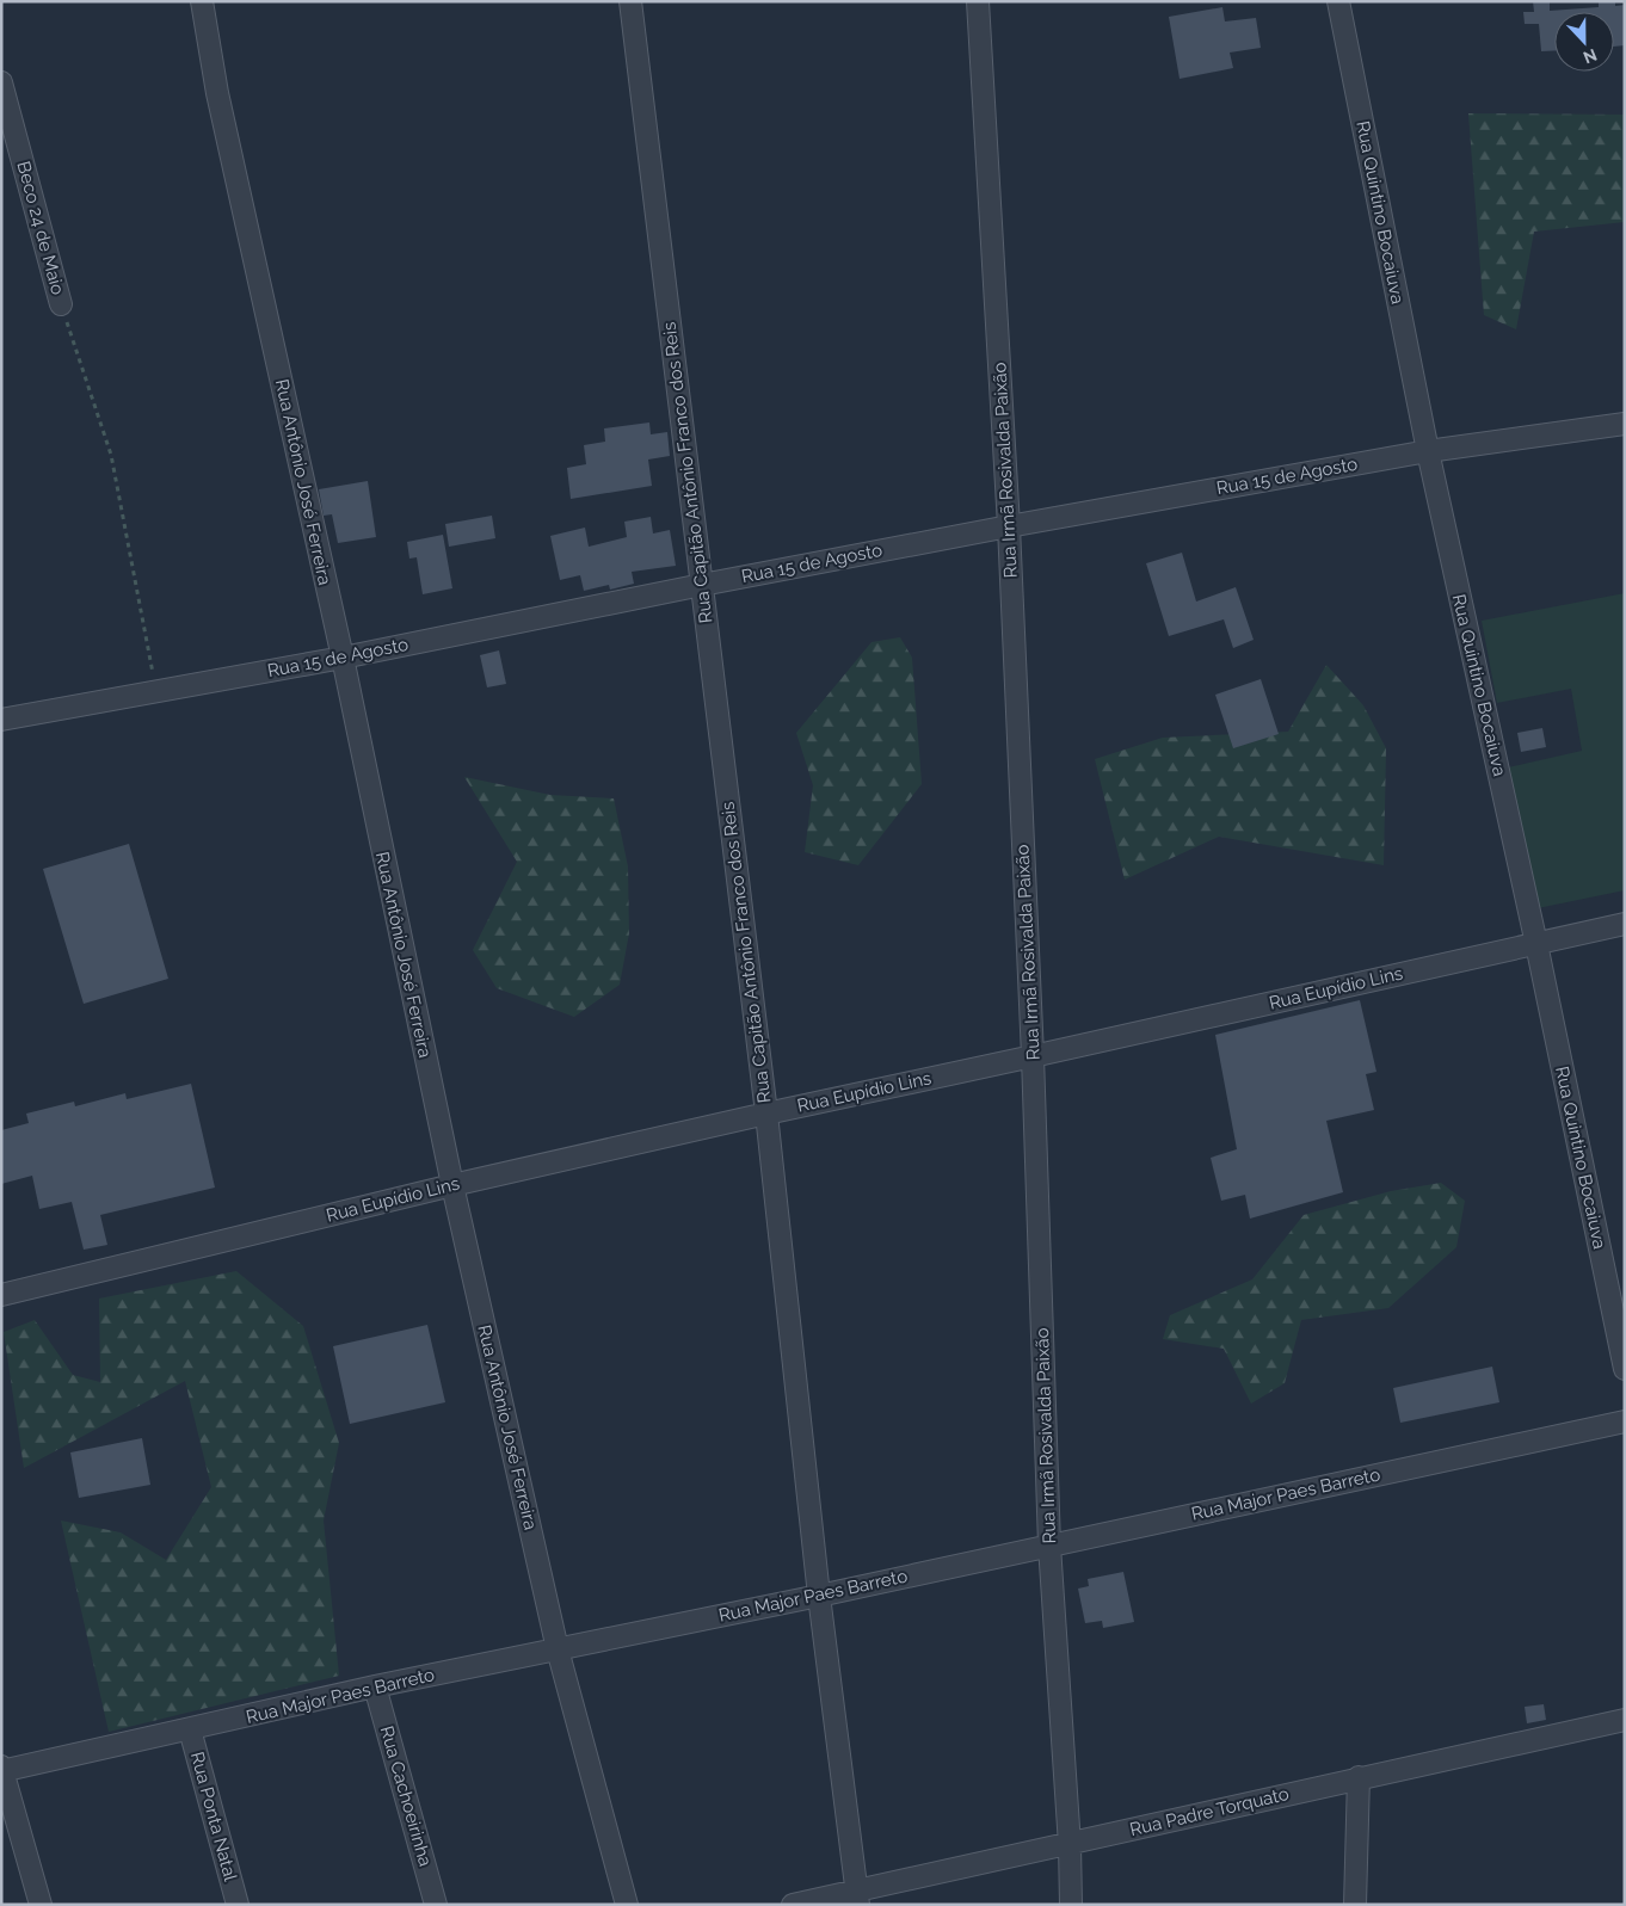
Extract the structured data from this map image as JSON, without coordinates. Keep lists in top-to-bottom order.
{
  "streets": {
    "street": [
      "Rua Quintino Bocaiuva",
      "Beco 24 de Maio",
      "Rua Irmã Rosivalda Paixão",
      "Rua Capitão Antônio Franco dos Reis",
      "Rua 15 de Agosto",
      "Rua Antônio José Ferreira",
      "Rua Eupídio Lins",
      "Rua Major Paes Barreto",
      "Rua Cachoeirinha",
      "Rua Padre Torquato",
      "Rua Ponta Natal"
    ]
  },
  "crossings": [
    ["Rua Quintino Bocaiuva", "Rua 15 de Agosto"],
    ["Rua Quintino Bocaiuva", "Rua Eupídio Lins"],
    ["Rua Irmã Rosivalda Paixão", "Rua 15 de Agosto"],
    ["Rua Irmã Rosivalda Paixão", "Rua Eupídio Lins"],
    ["Rua Irmã Rosivalda Paixão", "Rua Major Paes Barreto"],
    ["Rua Irmã Rosivalda Paixão", "Rua Padre Torquato"],
    ["Rua Capitão Antônio Franco dos Reis", "Rua 15 de Agosto"],
    ["Rua Capitão Antônio Franco dos Reis", "Rua Eupídio Lins"],
    ["Rua Capitão Antônio Franco dos Reis", "Rua Major Paes Barreto"],
    ["Rua Capitão Antônio Franco dos Reis", "Rua Padre Torquato"],
    ["Rua 15 de Agosto", "Rua Antônio José Ferreira"],
    ["Rua Antônio José Ferreira", "Rua Eupídio Lins"],
    ["Rua Antônio José Ferreira", "Rua Major Paes Barreto"],
    ["Rua Major Paes Barreto", "Rua Cachoeirinha"],
    ["Rua Major Paes Barreto", "Rua Ponta Natal"]
  ],
  "north": "bottom"
}
